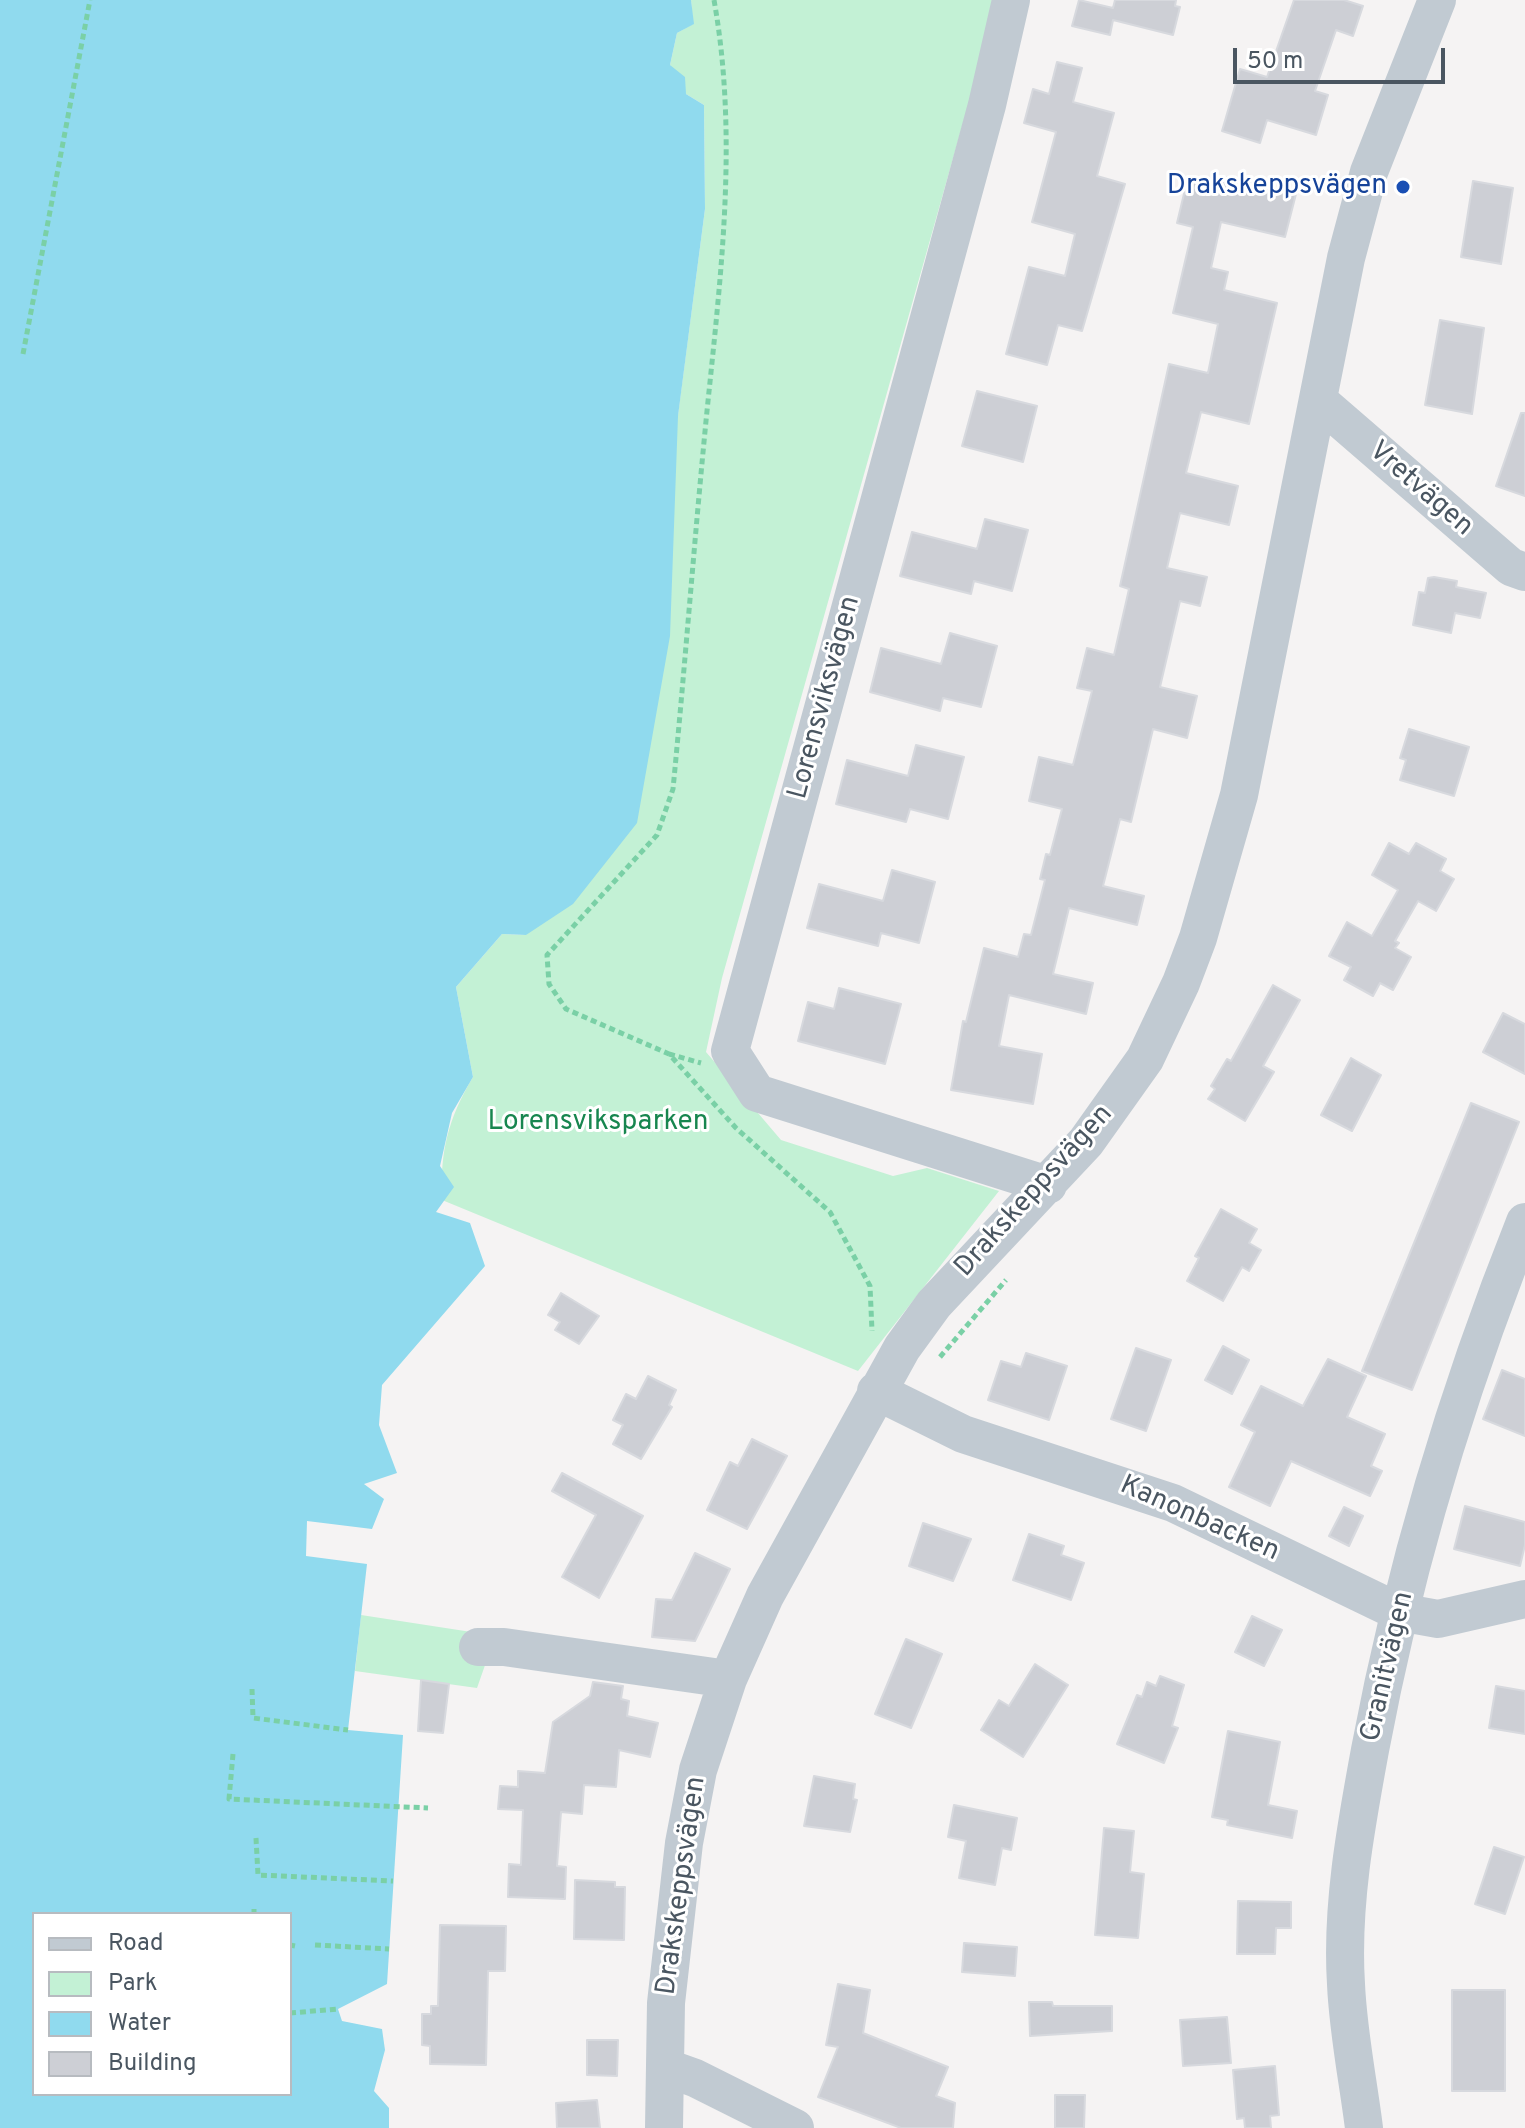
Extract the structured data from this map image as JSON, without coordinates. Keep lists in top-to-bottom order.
{
  "streets": {
    "street": [
      "Vretvägen",
      "Lorensviksvägen",
      "Drakskeppsvägen",
      "Kanonbacken",
      "Granitvägen"
    ]
  },
  "crossings": [
    ["Vretvägen", "Drakskeppsvägen"],
    ["Lorensviksvägen", "Drakskeppsvägen"],
    ["Drakskeppsvägen", "Kanonbacken"],
    ["Kanonbacken", "Granitvägen"]
  ],
  "parks": ["Lorensviksparken"],
  "places": ["Drakskeppsvägen"],
  "legend": [
    "Road",
    "Park",
    "Water",
    "Building"
  ],
  "scale_bar": "50 m"
}
